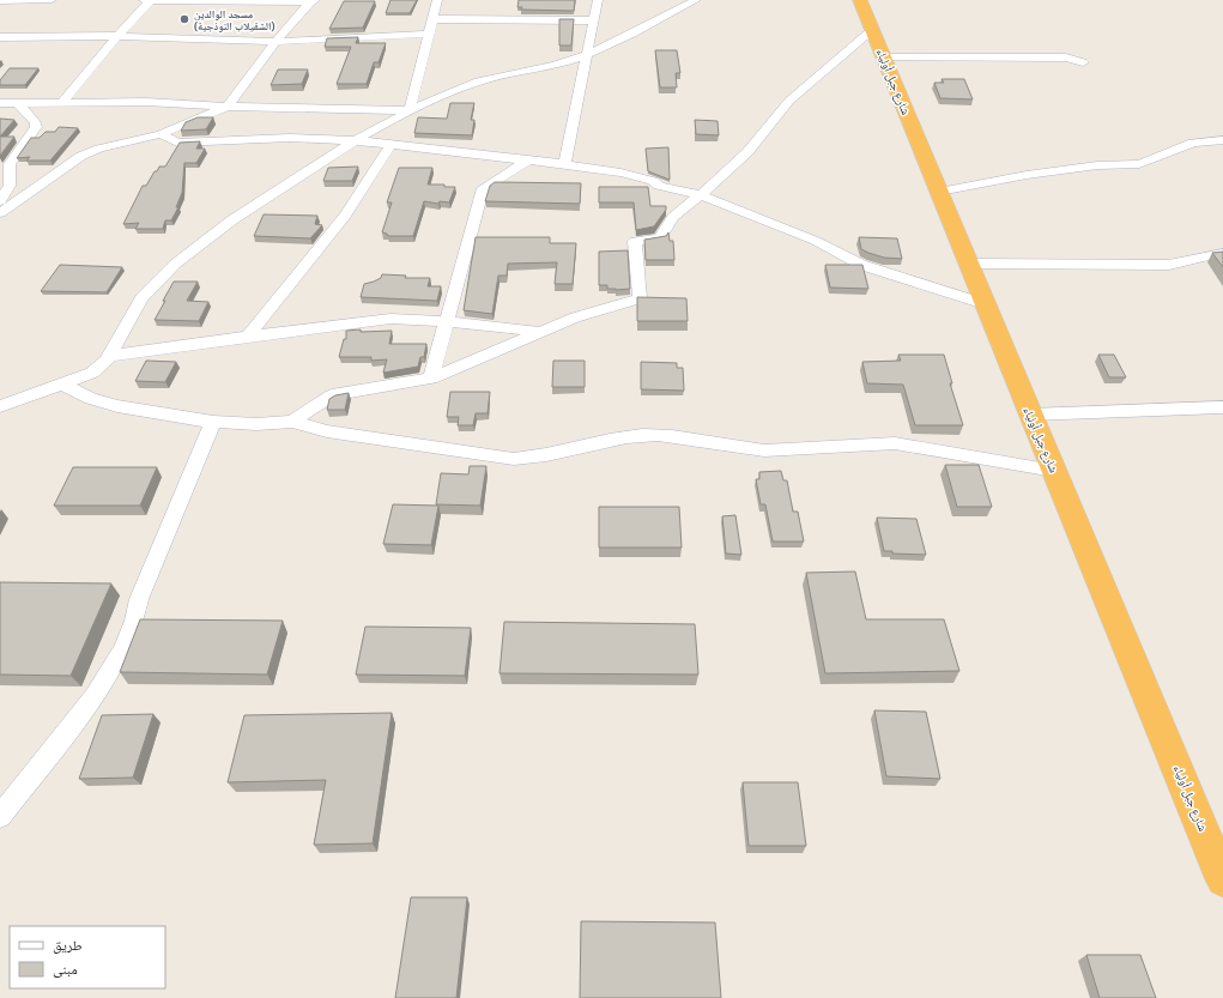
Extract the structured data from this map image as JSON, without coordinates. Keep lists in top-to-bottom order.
{
  "streets": {
    "highway": ["شارع جبل أولياء"]
  },
  "places": ["مسجد الوالدين (الشقيلاب النوذجية)"],
  "legend": ["طريق", "مبنى"]
}
